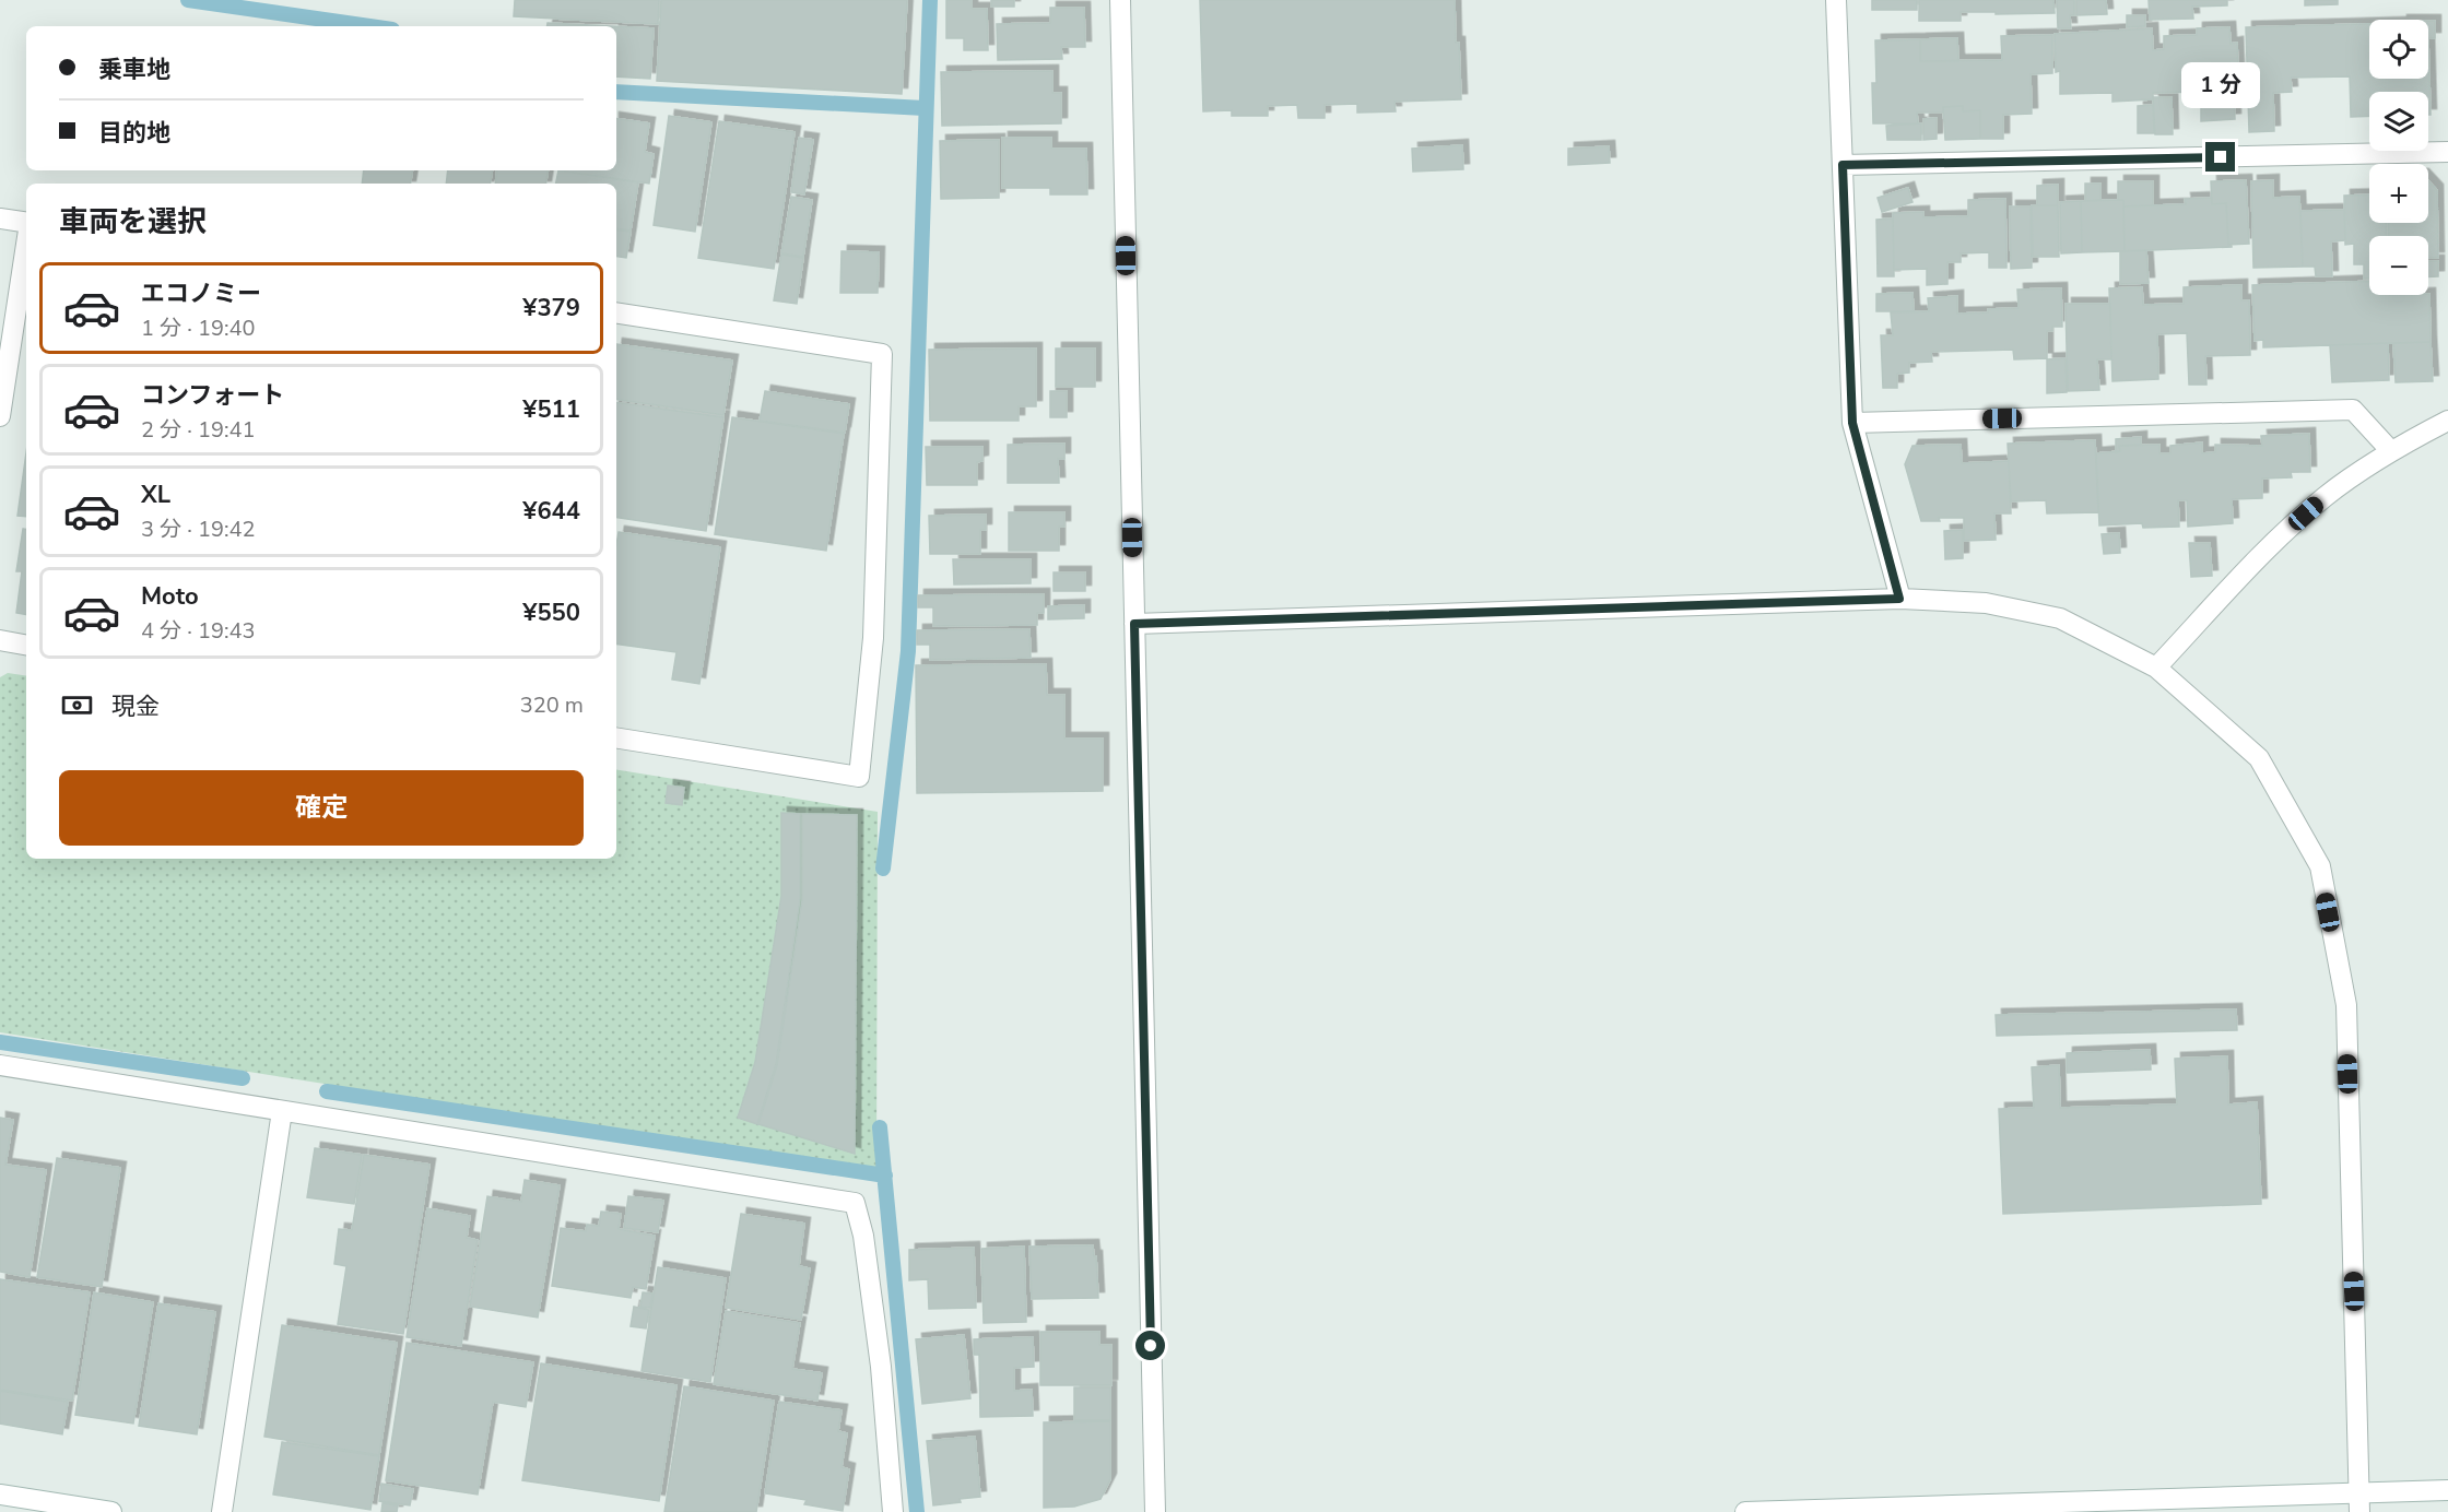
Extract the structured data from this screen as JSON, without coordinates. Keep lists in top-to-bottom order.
{
  "page": {
    "map_buttons": ["+", "−"],
    "banner": ["乗車地", "目的地"],
    "bubble": "1 分",
    "heading": "車両を選択",
    "list": [
      {
        "name": "エコノミー",
        "note": "1 分 · 19:40",
        "value": "¥379"
      },
      {
        "name": "コンフォート",
        "note": "2 分 · 19:41",
        "value": "¥511"
      },
      {
        "name": "XL",
        "note": "3 分 · 19:42",
        "value": "¥644"
      },
      {
        "name": "Moto",
        "note": "4 分 · 19:43",
        "value": "¥550"
      }
    ],
    "pay": ["現金", "320 m"],
    "buttons": "確定"
  }
}
